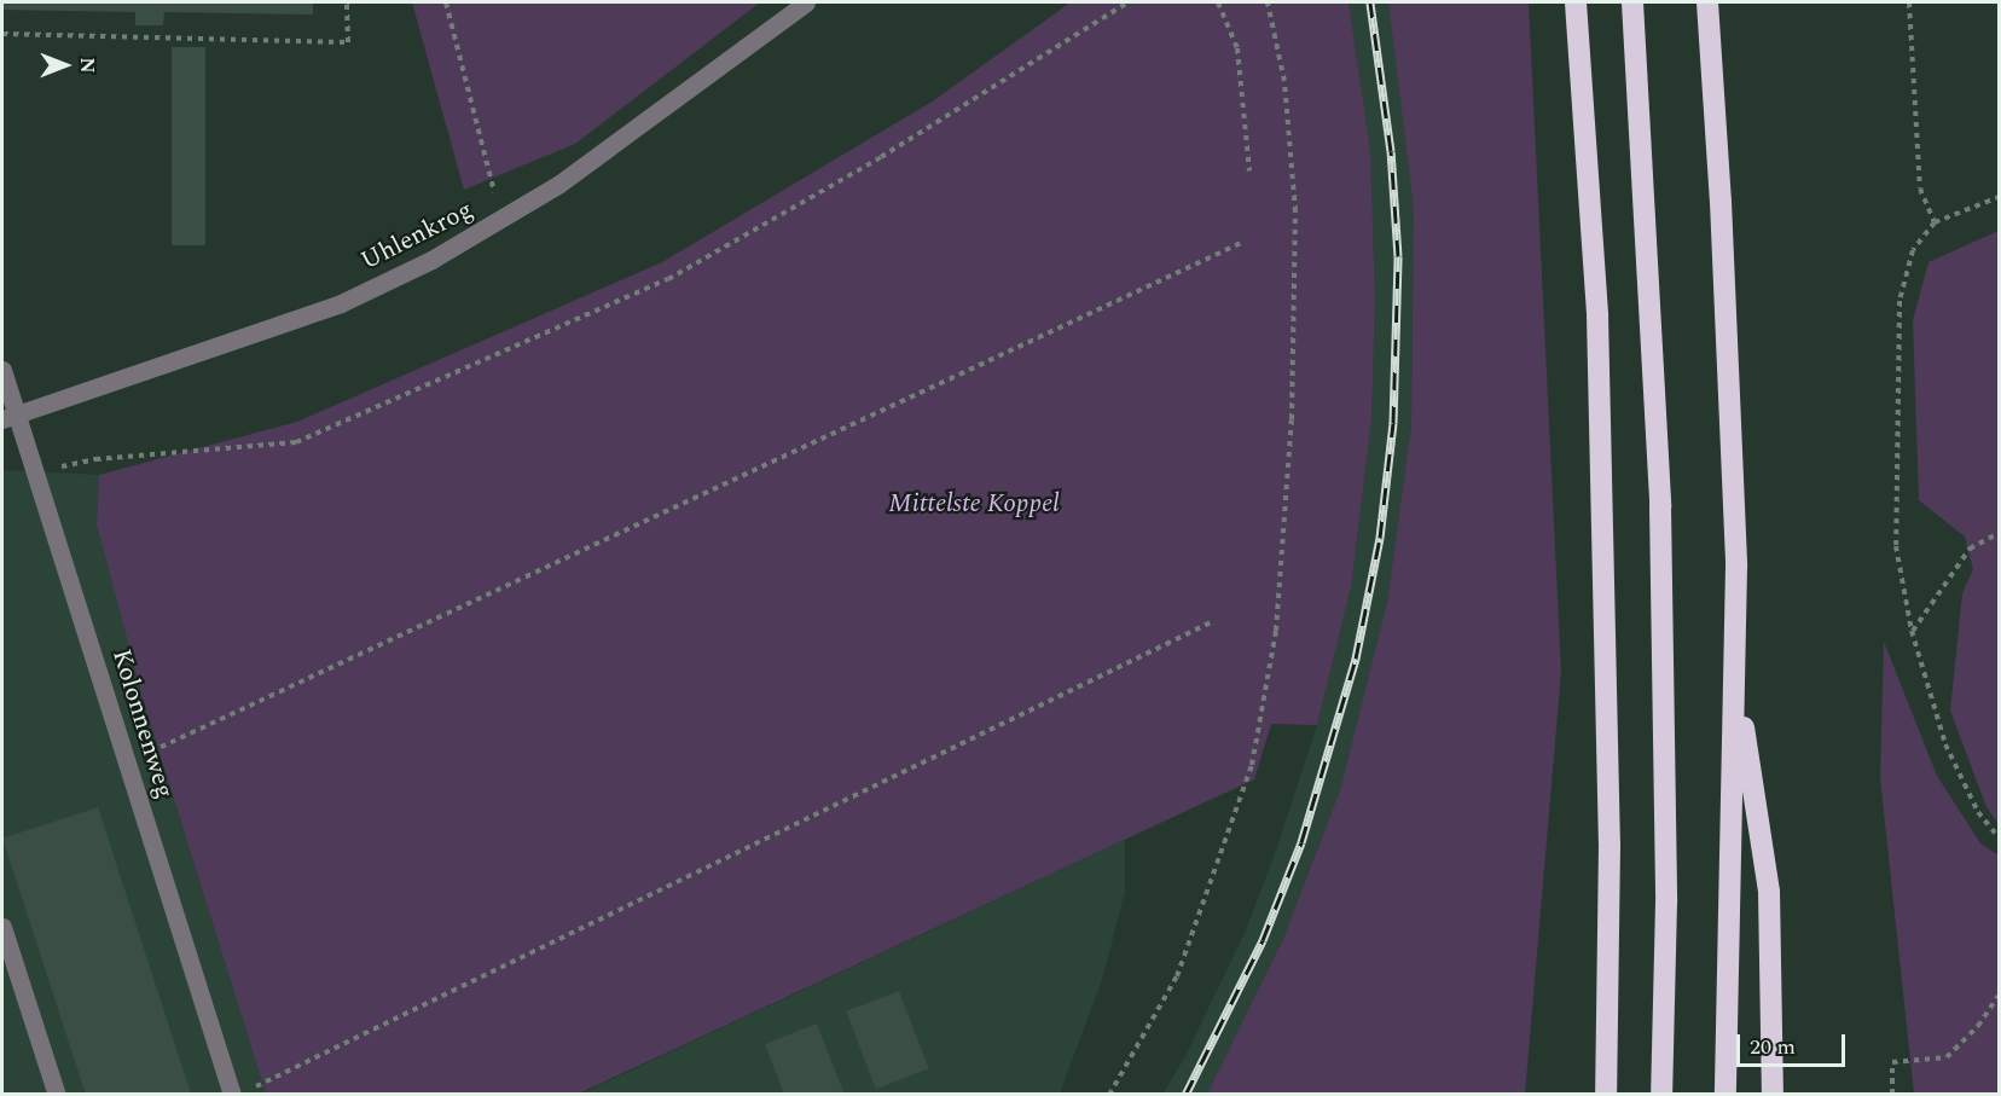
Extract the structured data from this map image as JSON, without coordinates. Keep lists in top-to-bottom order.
{
  "streets": {
    "street": ["Uhlenkrog", "Kolonnenweg"]
  },
  "crossings": [
    ["Uhlenkrog", "Kolonnenweg"]
  ],
  "parks": ["Mittelste Koppel"],
  "scale_bar": "20 m",
  "north": "right"
}
